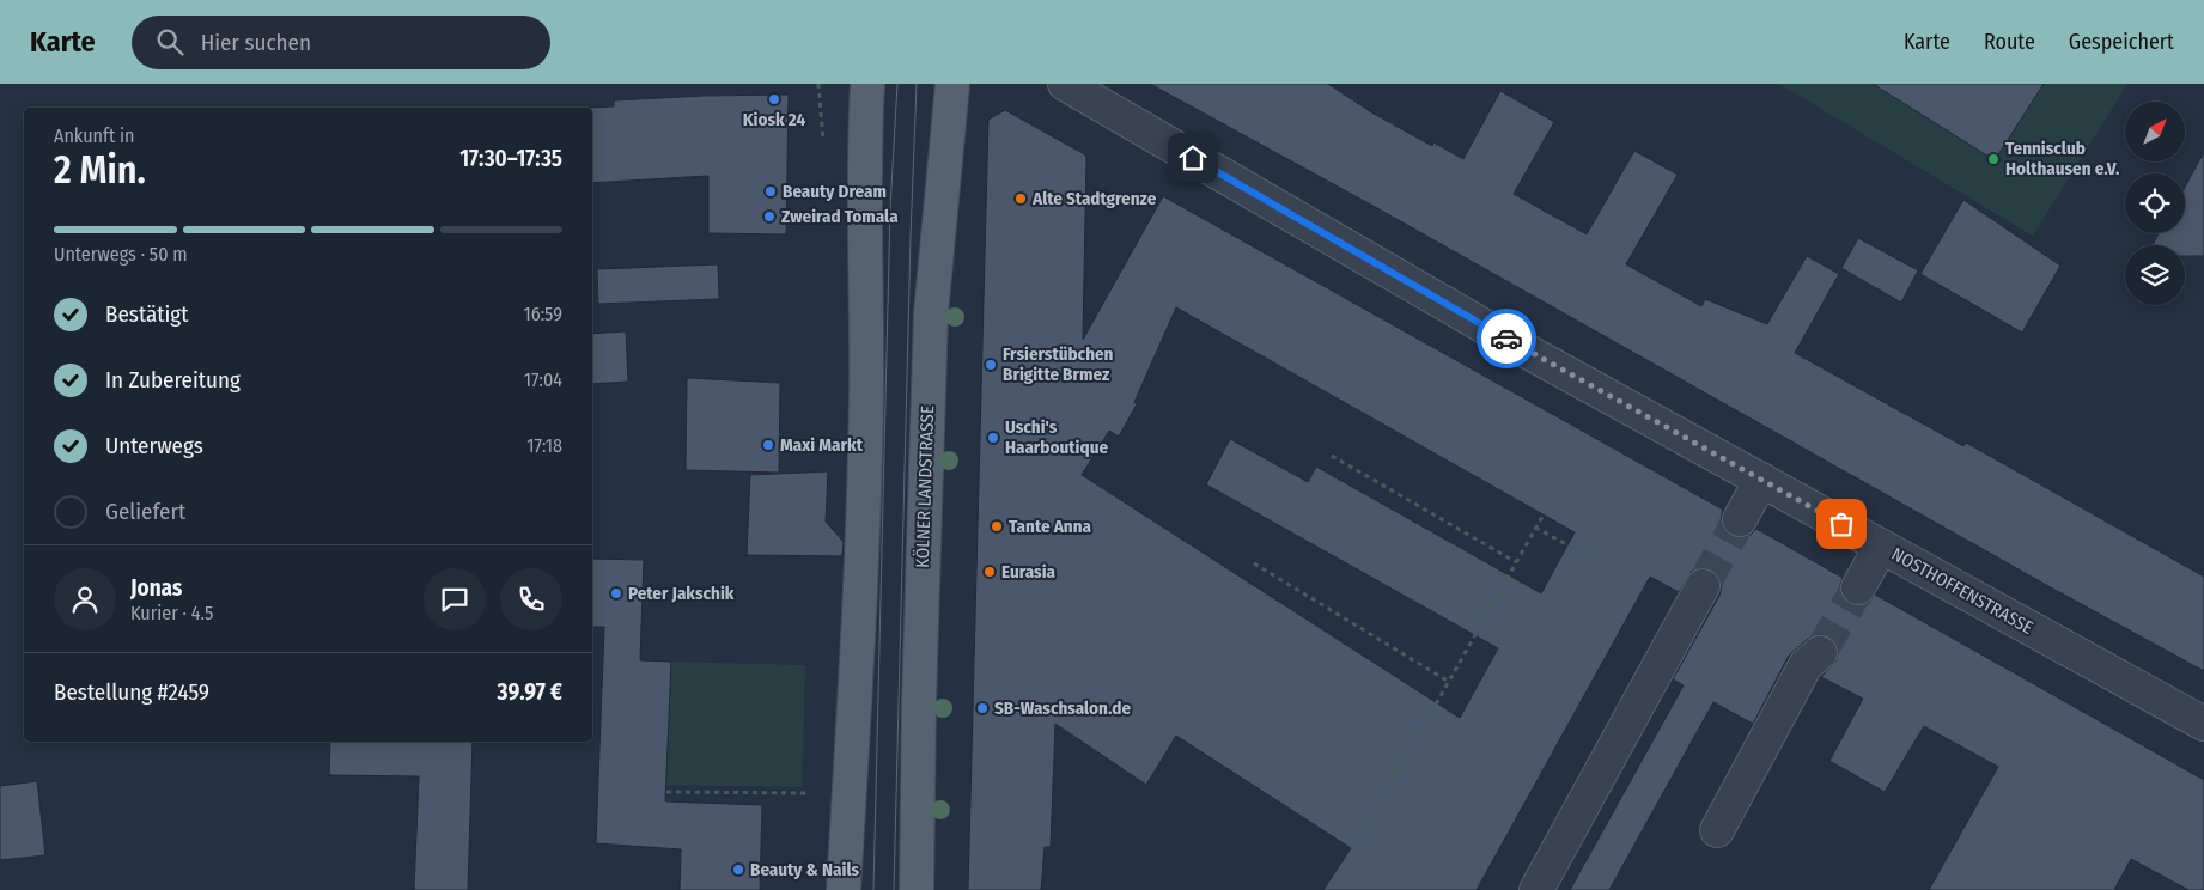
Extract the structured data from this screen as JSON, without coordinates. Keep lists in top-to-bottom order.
{
  "streets": {
    "main road": ["KÖLNER LANDSTRASSE"],
    "street": ["NOSTHOFFENSTRASSE"]
  },
  "places": [
    "Kiosk 24",
    "Tennisclub Holthausen e.V.",
    "Beauty Dream",
    "Alte Stadtgrenze",
    "Zweirad Tomala",
    "Frsierstübchen Brigitte Brmez",
    "Uschi's Haarboutique",
    "Maxi Markt",
    "Tante Anna",
    "Eurasia",
    "Peter Jakschik",
    "SB-Waschsalon.de",
    "Beauty & Nails"
  ],
  "north": "top right",
  "page": {
    "header": "Karte",
    "search": "Hier suchen",
    "nav": ["Karte", "Route", "Gespeichert"],
    "heading": ["2 Min.", "Ankunft in", "17:30–17:35"],
    "panel": [
      "Jonas",
      "Kurier · 4.5",
      "Bestellung #2459",
      "39.97 €"
    ],
    "bar": "Unterwegs · 50 m",
    "list": [
      ["Bestätigt", "16:59"],
      ["In Zubereitung", "17:04"],
      ["Unterwegs", "17:18"],
      "Geliefert"
    ]
  }
}
